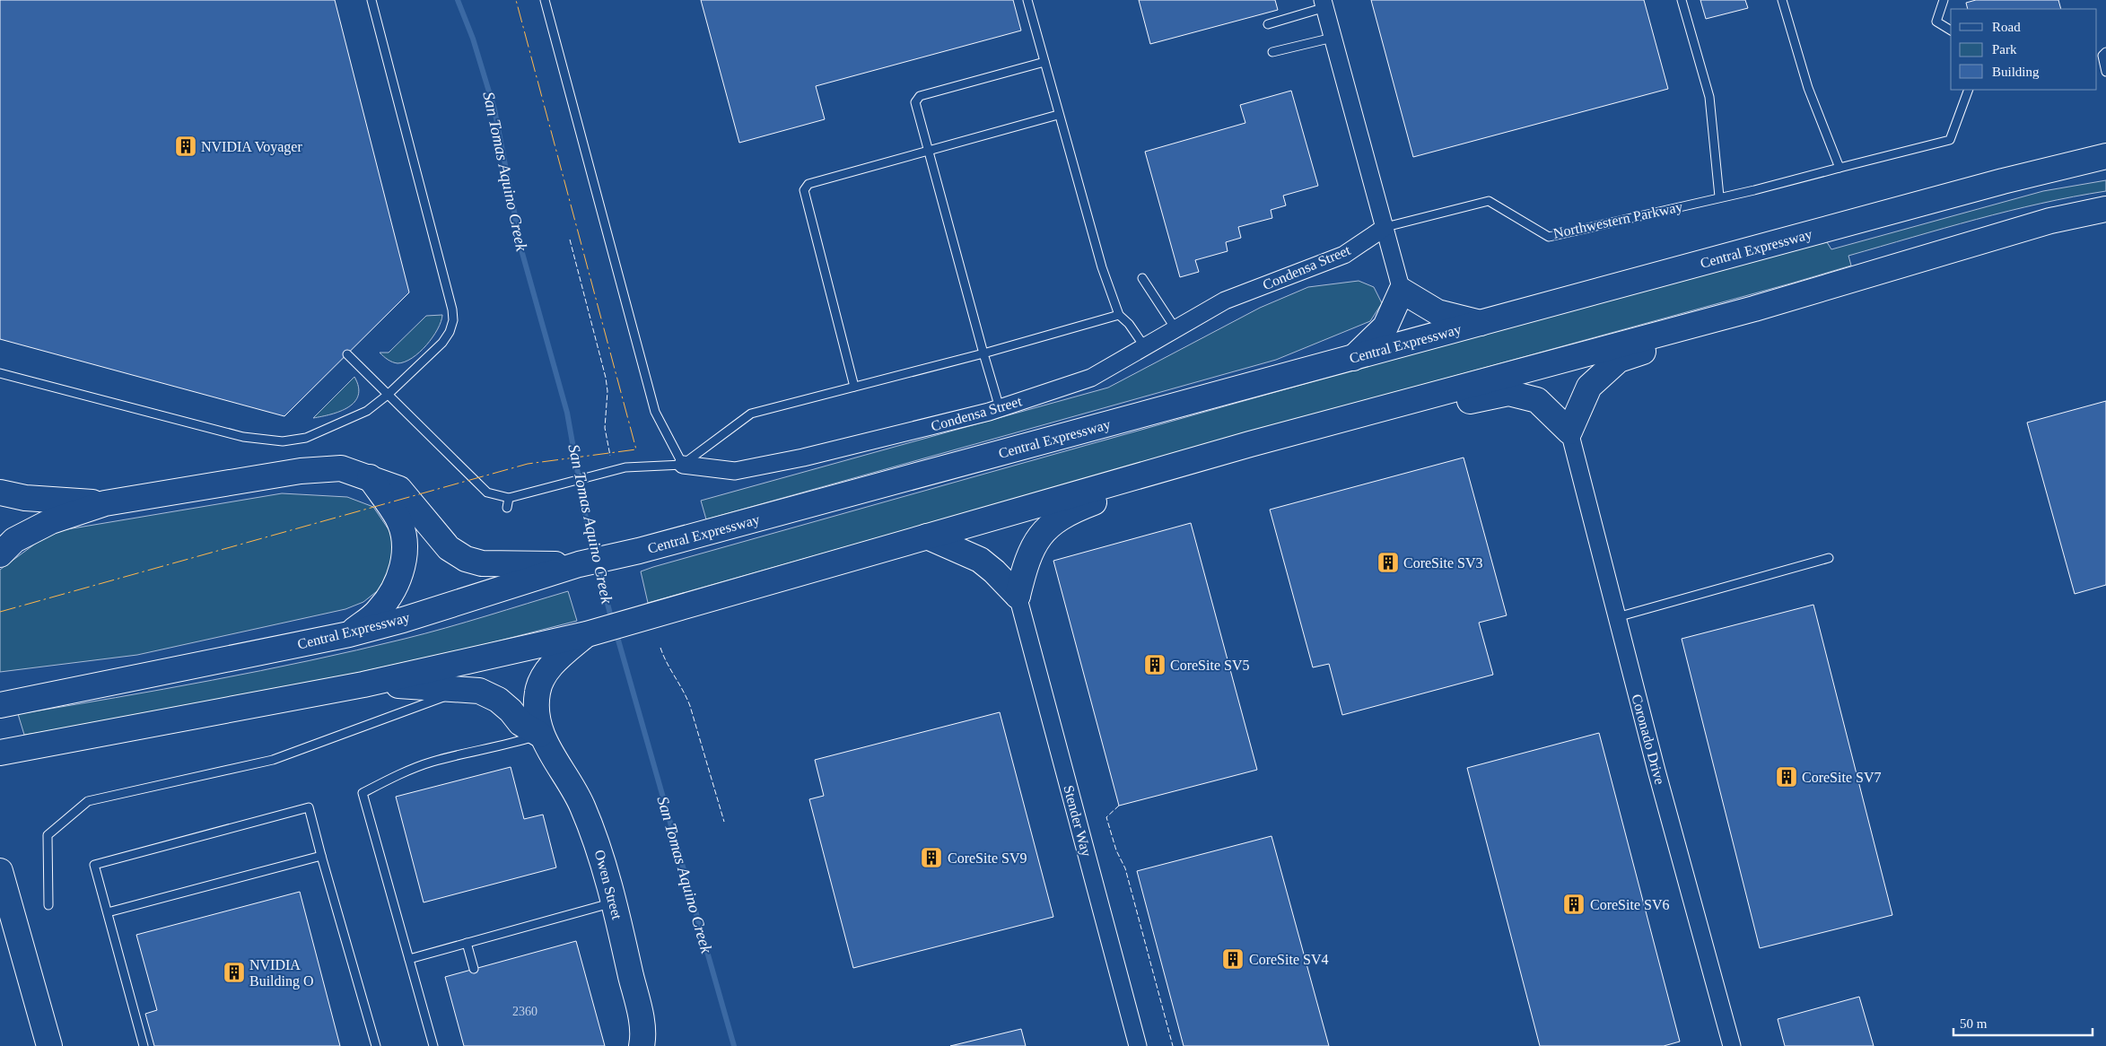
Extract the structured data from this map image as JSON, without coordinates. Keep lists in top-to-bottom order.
{
  "streets": {
    "highway": ["Central Expressway", "Owen Street"],
    "street": ["Condensa Street", "Coronado Drive", "Stender Way"],
    "lane": ["Northwestern Parkway"]
  },
  "crossings": [
    ["Northwestern Parkway", "Condensa Street"]
  ],
  "water": ["San Tomas Aquino Creek"],
  "places": {
    "building": [
      "NVIDIA Voyager",
      "CoreSite SV3",
      "CoreSite SV5",
      "CoreSite SV7",
      "CoreSite SV9",
      "CoreSite SV6",
      "CoreSite SV4",
      "NVIDIA Building O"
    ]
  },
  "house_numbers": ["2360"],
  "legend": ["Road", "Park", "Building"],
  "scale_bar": "50 m"
}
